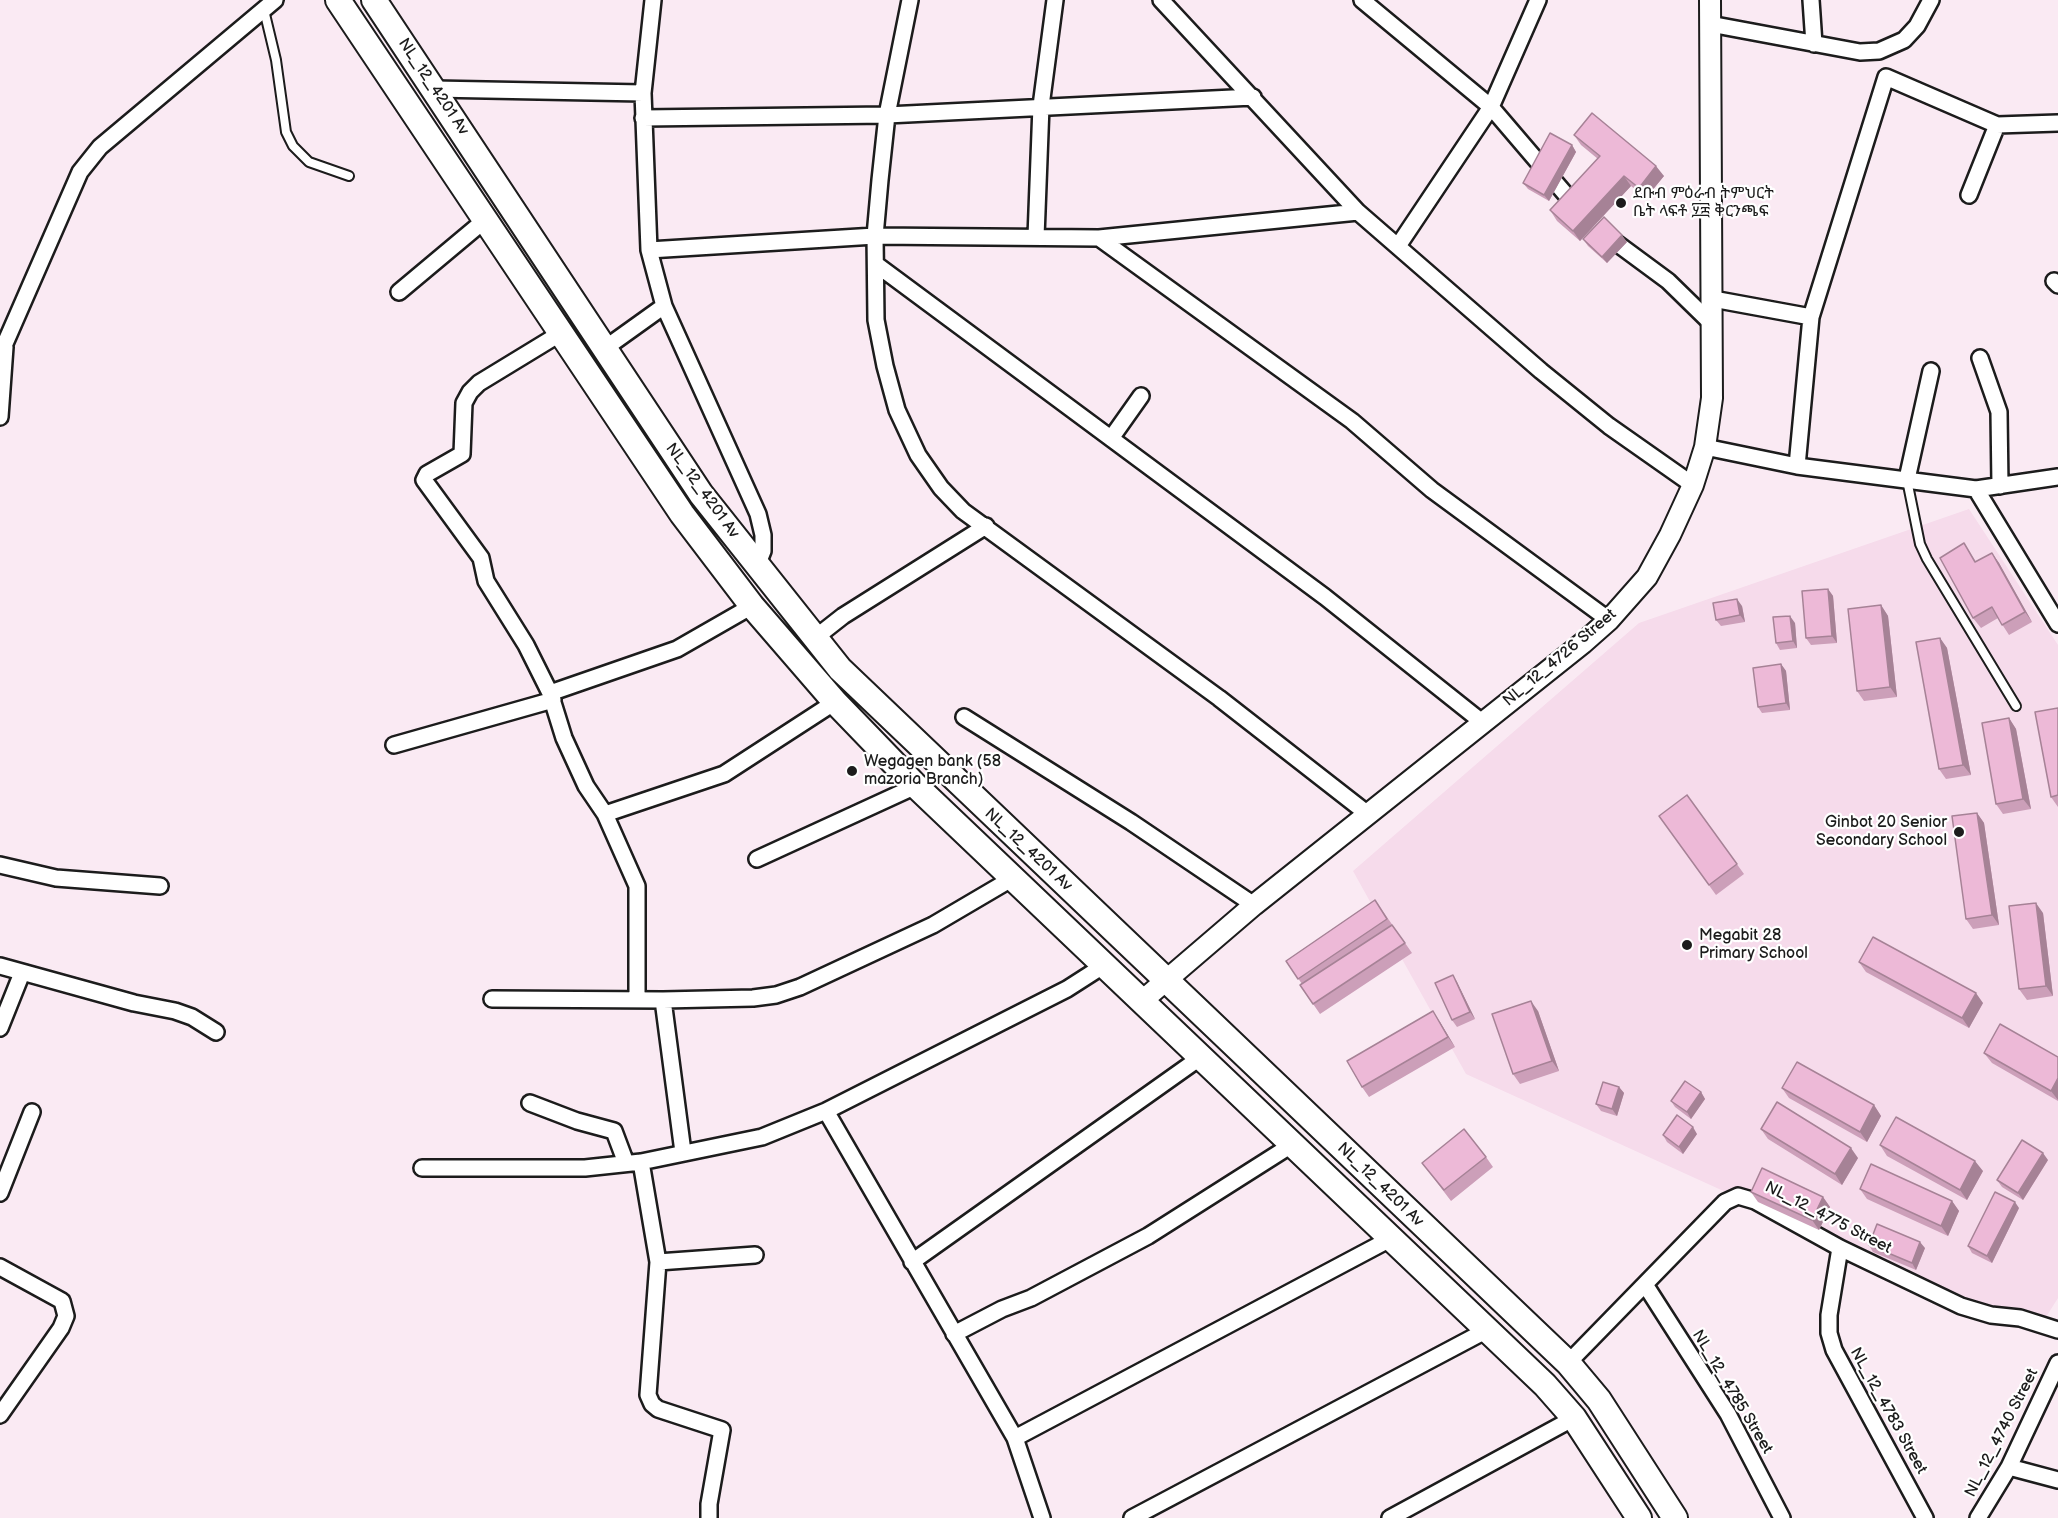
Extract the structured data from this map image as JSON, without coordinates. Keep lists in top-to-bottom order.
{
  "streets": {
    "main road": ["NL_12_4201 Av"],
    "street": [
      "NL_12_4726 Street",
      "NL_12_4775 Street",
      "NL_12_4785 Street",
      "NL_12_4783 Street",
      "NL_12_4740 Street"
    ]
  },
  "crossings": [
    ["NL_12_4201 Av", "NL_12_4726 Street"],
    ["NL_12_4201 Av", "NL_12_4775 Street"],
    ["NL_12_4775 Street", "NL_12_4785 Street"],
    ["NL_12_4775 Street", "NL_12_4783 Street"]
  ],
  "places": [
    "ደቡብ ምዕራብ ትምህርት ቤት ላፍቶ ፶፰ ቅርንጫፍ",
    "Wegagen bank (58 mazoria Branch)",
    "Ginbot 20 Senior Secondary School",
    "Megabit 28 Primary School"
  ]
}
